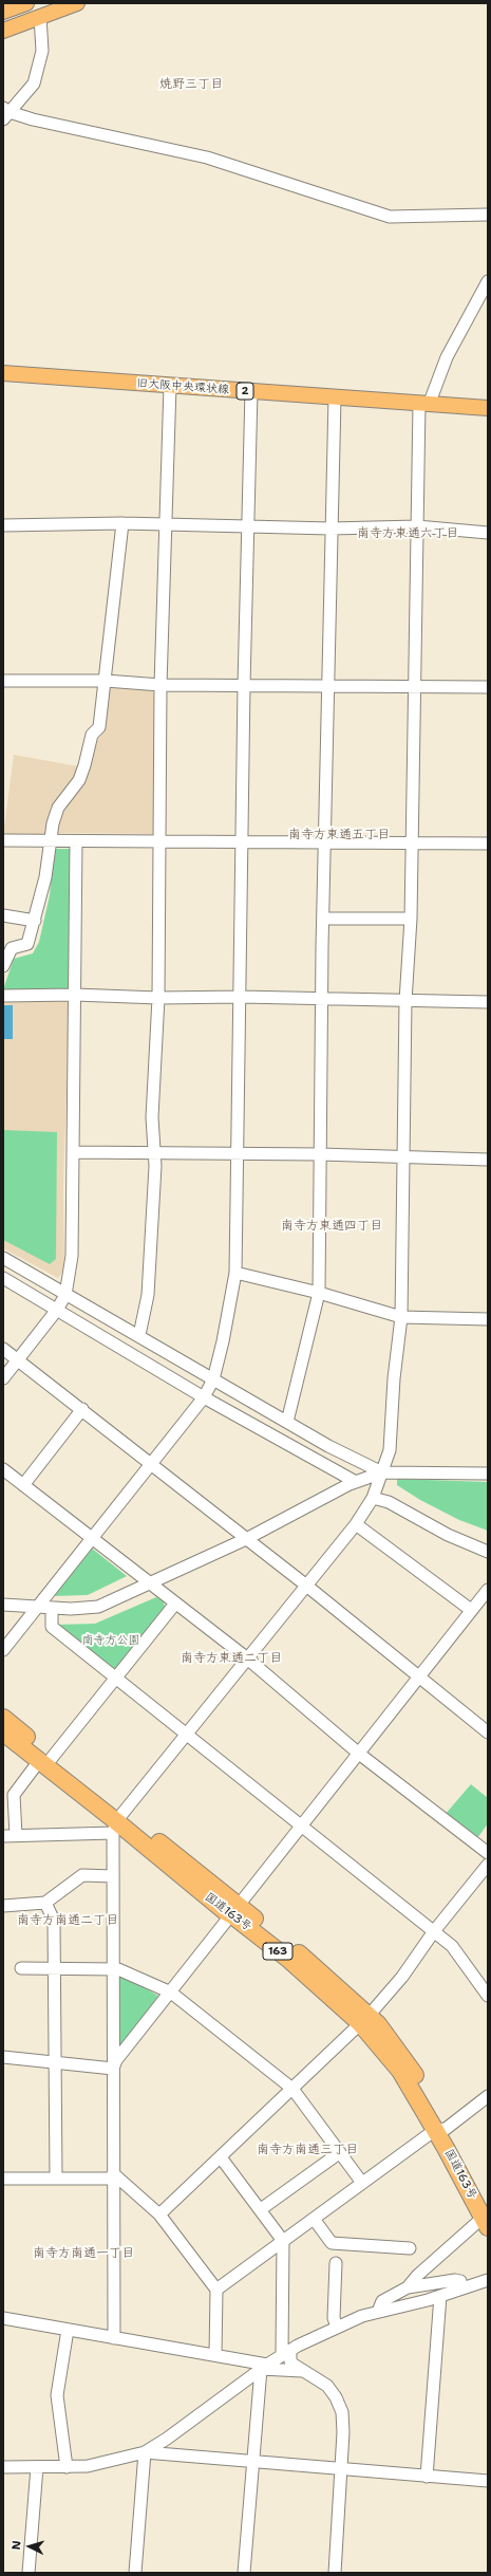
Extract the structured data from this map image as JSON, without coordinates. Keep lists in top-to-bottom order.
{
  "streets": {
    "highway": ["国道163号", "163"],
    "main road": ["旧大阪中央環状線", "2"]
  },
  "districts": [
    "焼野三丁目",
    "南寺方東通六丁目",
    "南寺方東通五丁目",
    "南寺方東通四丁目",
    "南寺方東通二丁目",
    "南寺方南通二丁目",
    "南寺方南通三丁目",
    "南寺方南通一丁目"
  ],
  "parks": ["南寺方公園"],
  "north": "left"
}
